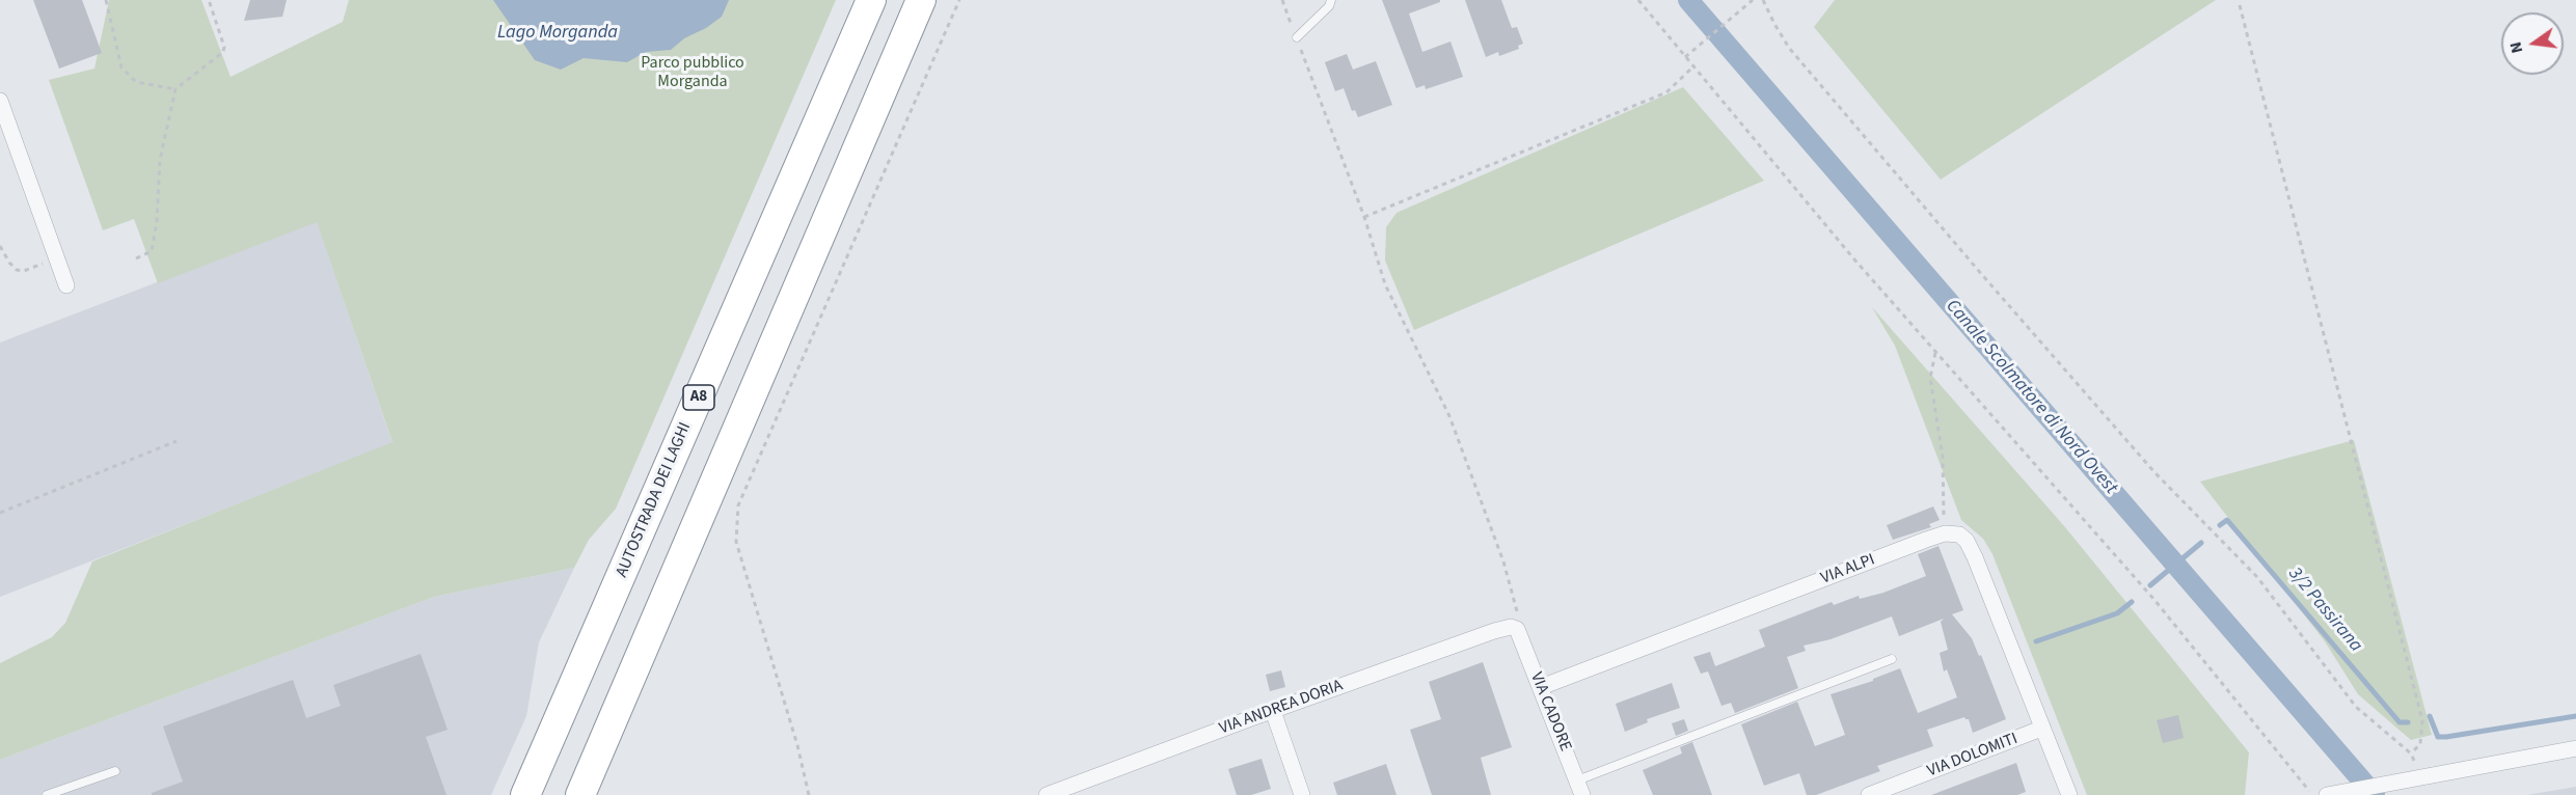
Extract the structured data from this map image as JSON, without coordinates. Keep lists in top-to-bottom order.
{
  "streets": {
    "highway": ["A8", "AUTOSTRADA DEI LAGHI"],
    "street": [
      "VIA ALPI",
      "VIA ANDREA DORIA",
      "VIA CADORE",
      "VIA DOLOMITI"
    ]
  },
  "crossings": [
    ["VIA ALPI", "VIA CADORE"],
    ["VIA ANDREA DORIA", "VIA CADORE"]
  ],
  "water": ["Lago Morganda", "Canale Scolmatore di Nord Ovest", "3/2 Passirana"],
  "parks": ["Parco pubblico Morganda"],
  "north": "left"
}
